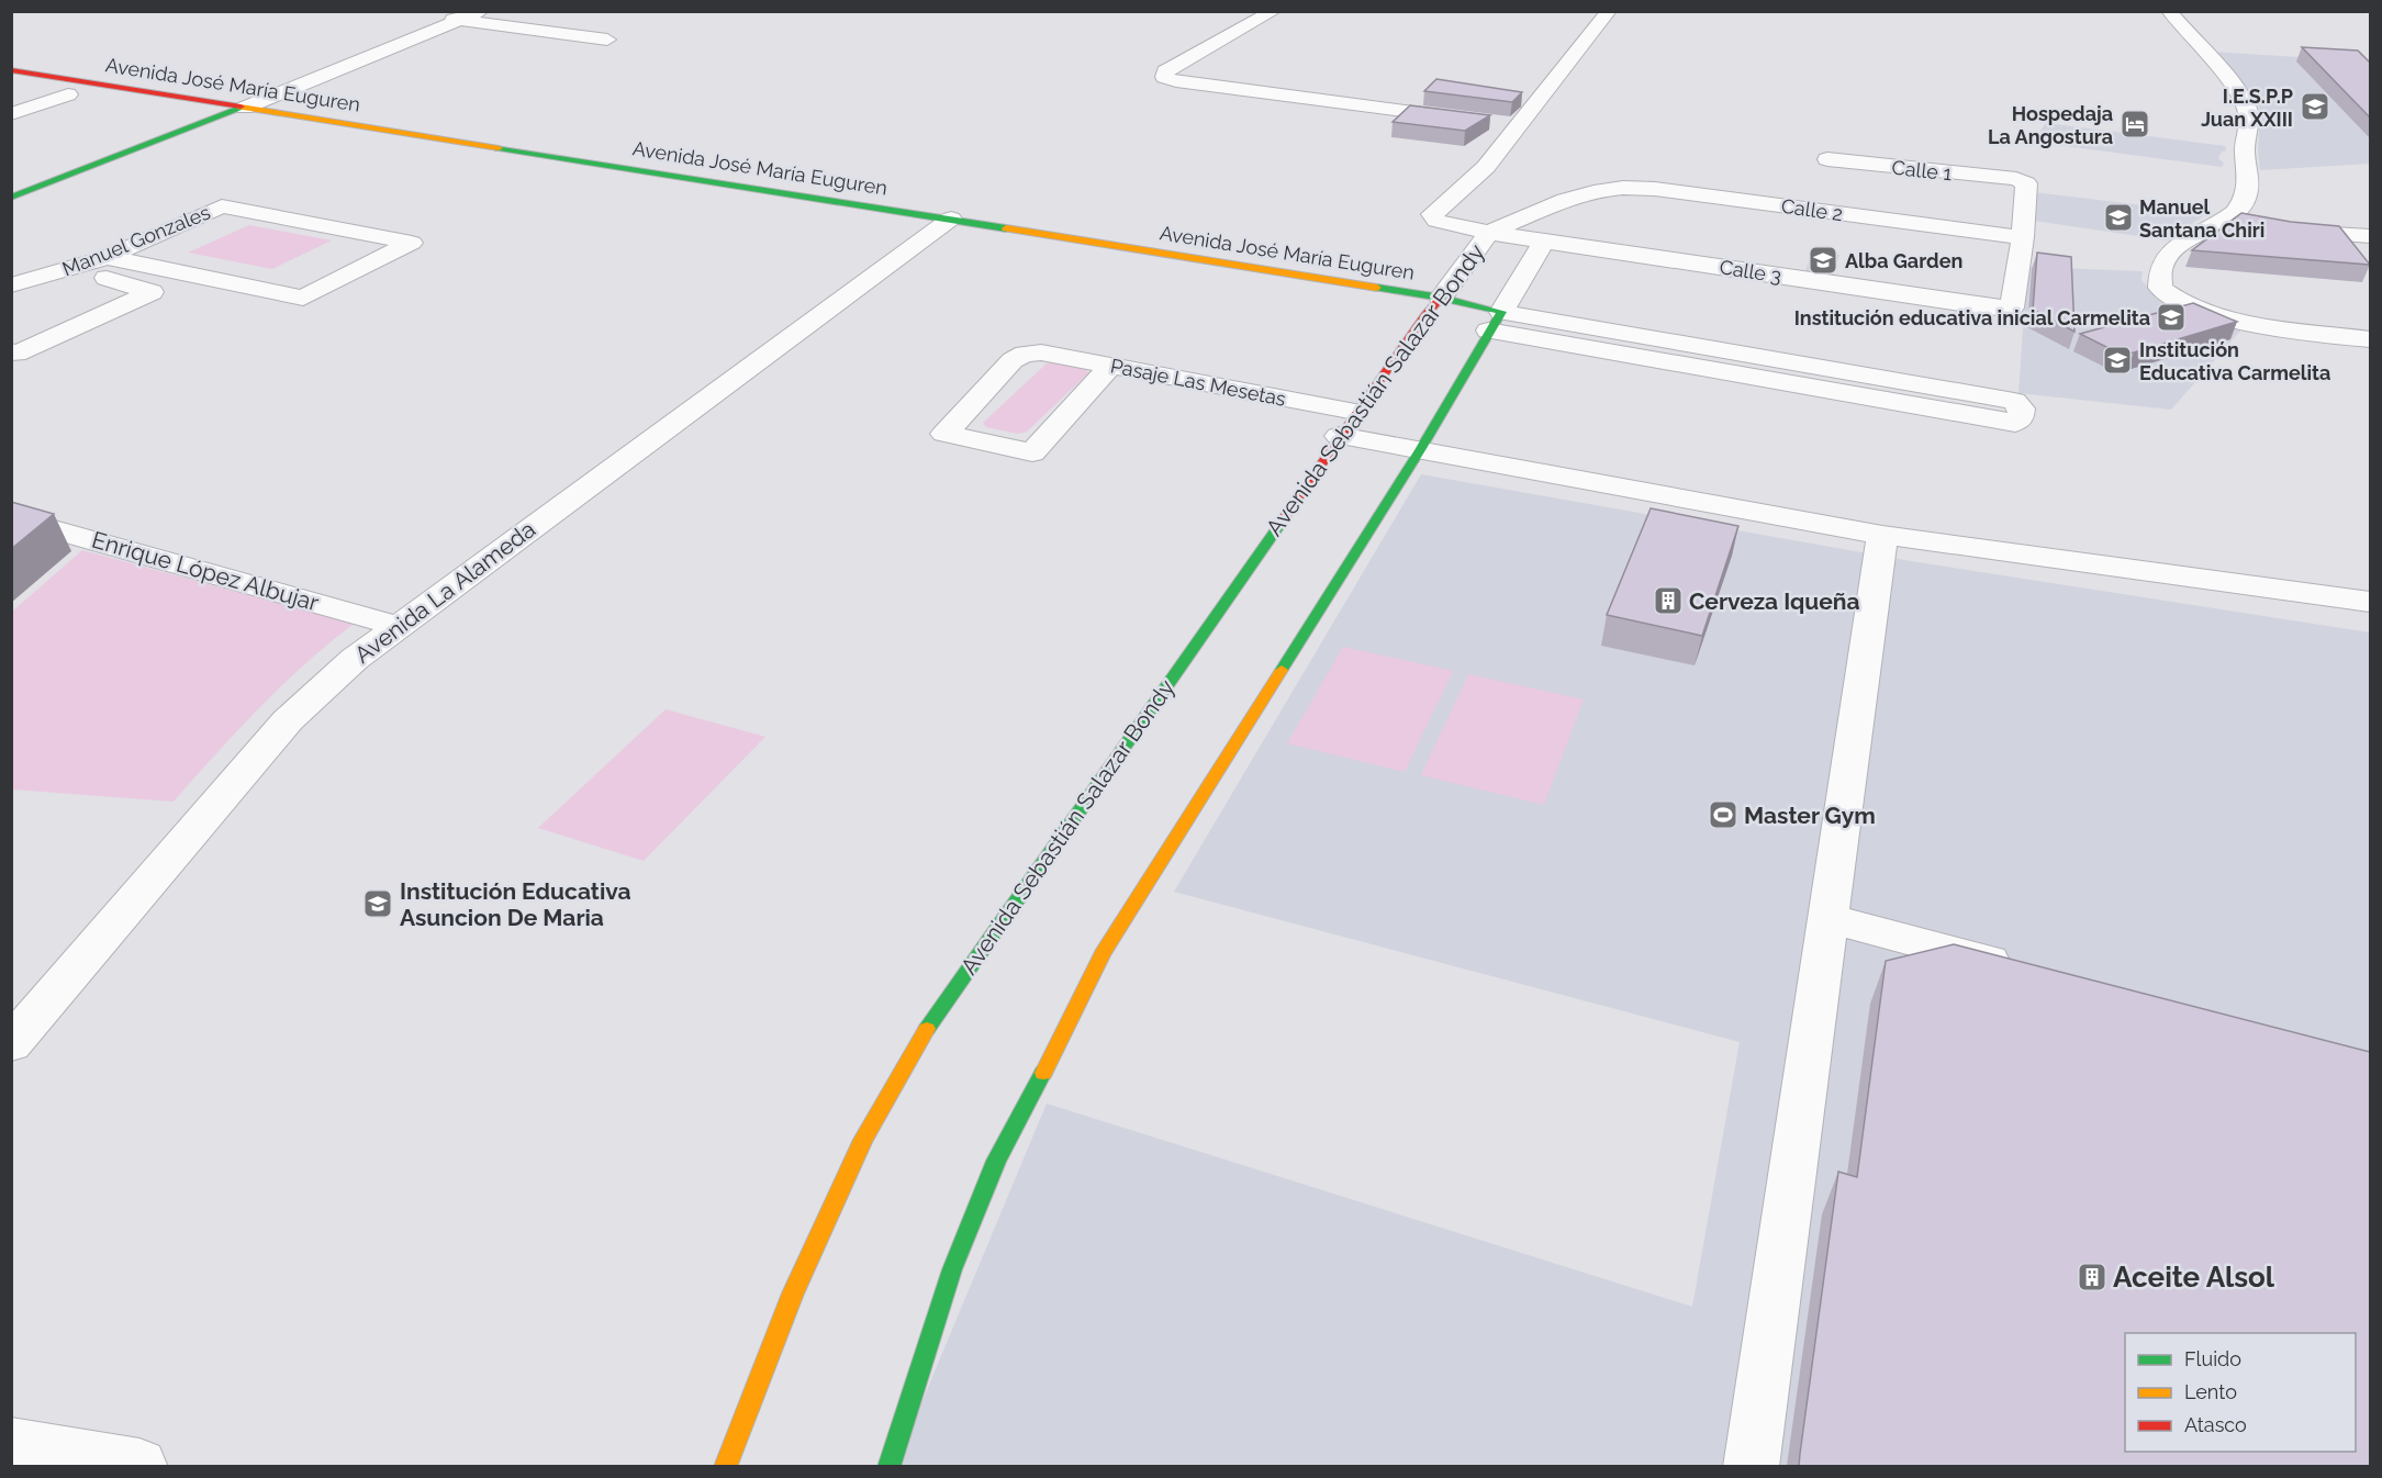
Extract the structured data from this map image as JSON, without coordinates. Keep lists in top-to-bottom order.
{
  "streets": {
    "street": [
      "Avenida José María Euguren",
      "Calle 1",
      "Calle 2",
      "Manuel Gonzales",
      "Calle 3",
      "Pasaje Las Mesetas",
      "Avenida Sebastián Salazar Bondy",
      "Enrique López Albujar",
      "Avenida La Alameda"
    ]
  },
  "crossings": [
    ["Avenida José María Euguren", "Avenida Sebastián Salazar Bondy"],
    ["Avenida José María Euguren", "Avenida La Alameda"],
    ["Calle 1", "Calle 2"],
    ["Calle 1", "Calle 3"],
    ["Calle 2", "Calle 3"],
    ["Calle 2", "Avenida Sebastián Salazar Bondy"],
    ["Calle 3", "Avenida Sebastián Salazar Bondy"],
    ["Pasaje Las Mesetas", "Avenida Sebastián Salazar Bondy"],
    ["Enrique López Albujar", "Avenida La Alameda"]
  ],
  "places": {
    "school or university": [
      "I.E.S.P.P Juan XXIII",
      "Manuel Santana Chiri",
      "Alba Garden",
      "Institución educativa inicial Carmelita",
      "Institución Educativa Carmelita",
      "Institución Educativa Asuncion De Maria"
    ],
    "hotel": ["Hospedaja La Angostura"],
    "building": ["Cerveza Iqueña", "Aceite Alsol"],
    "sports": ["Master Gym"]
  },
  "legend": ["Fluido", "Lento", "Atasco"]
}
